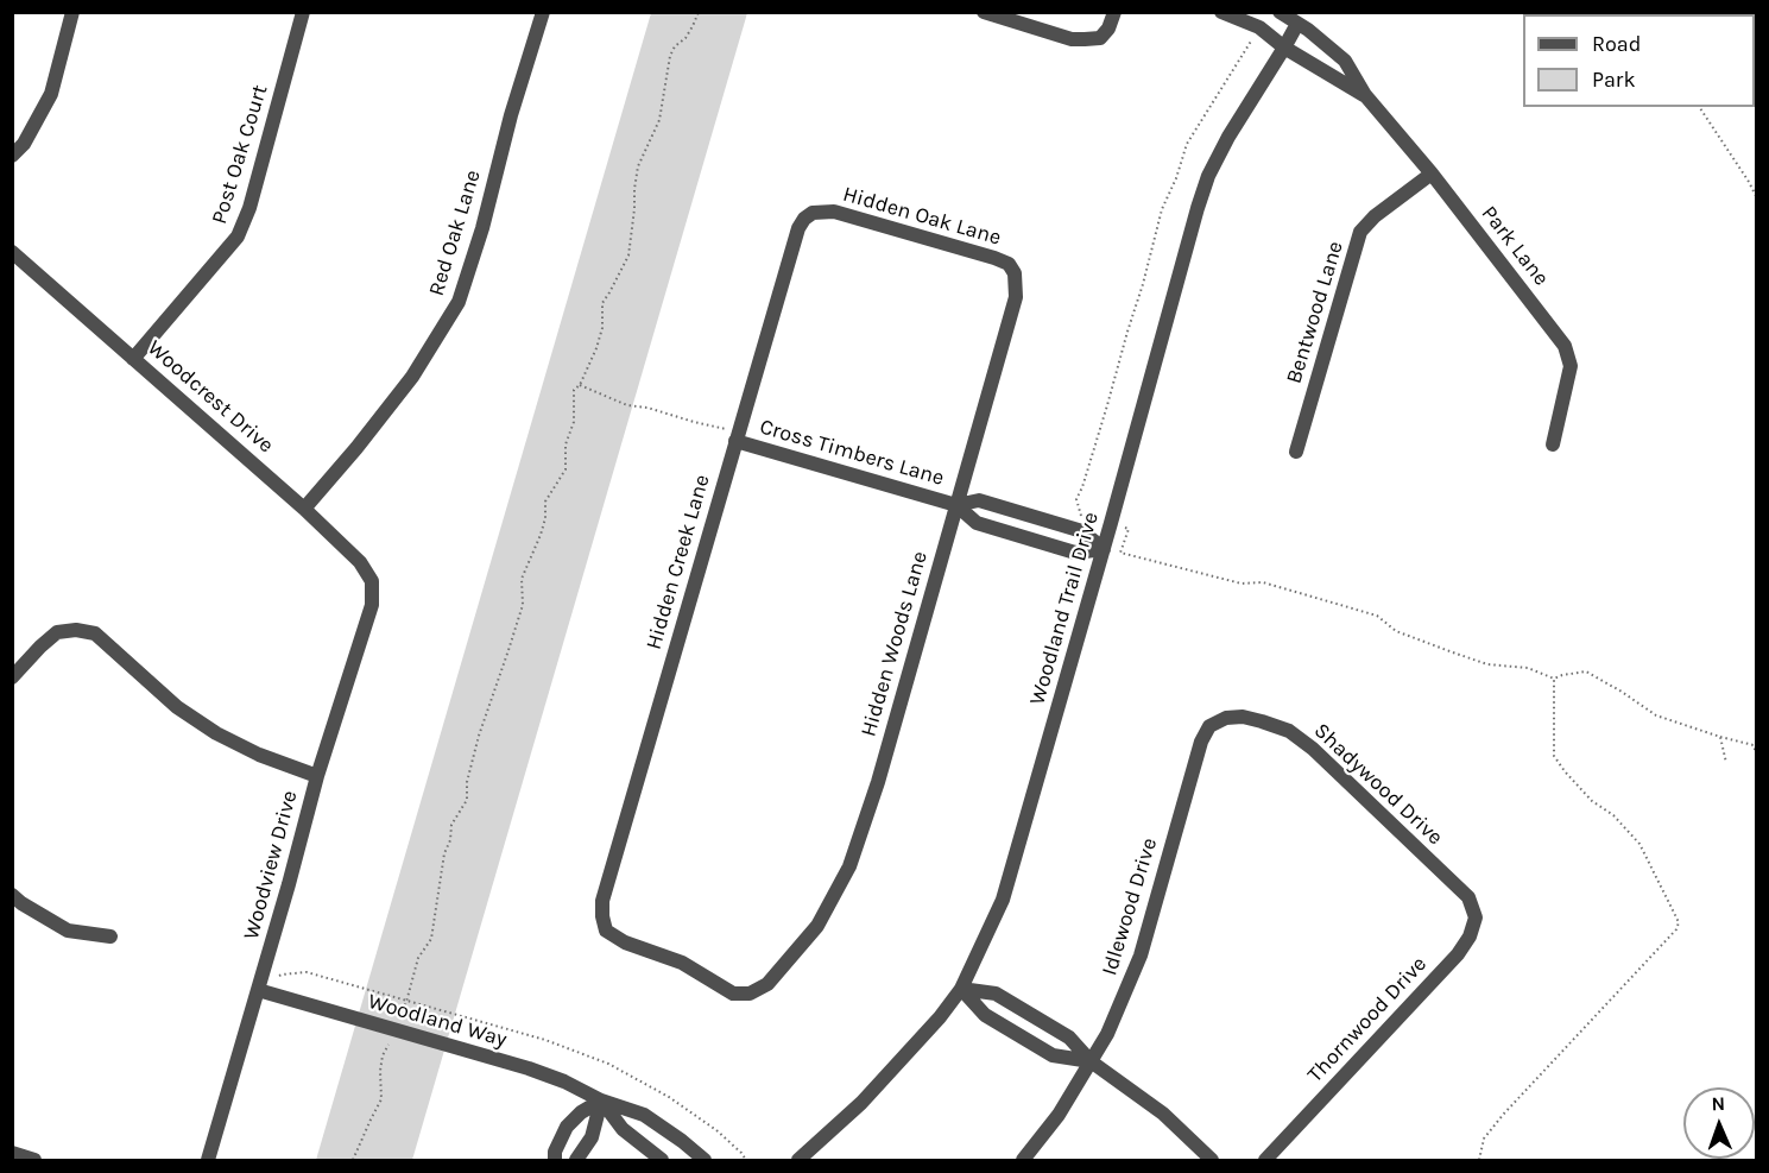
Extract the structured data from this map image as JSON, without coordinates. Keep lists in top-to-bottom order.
{
  "streets": {
    "street": [
      "Post Oak Court",
      "Hidden Oak Lane",
      "Red Oak Lane",
      "Park Lane",
      "Bentwood Lane",
      "Woodcrest Drive",
      "Cross Timbers Lane",
      "Hidden Creek Lane",
      "Woodland Trail Drive",
      "Hidden Woods Lane",
      "Shadywood Drive",
      "Woodview Drive",
      "Idlewood Drive",
      "Thornwood Drive",
      "Woodland Way"
    ]
  },
  "crossings": [
    ["Post Oak Court", "Woodcrest Drive"],
    ["Hidden Oak Lane", "Hidden Creek Lane"],
    ["Hidden Oak Lane", "Hidden Woods Lane"],
    ["Red Oak Lane", "Woodcrest Drive"],
    ["Park Lane", "Bentwood Lane"],
    ["Park Lane", "Woodland Trail Drive"],
    ["Woodcrest Drive", "Woodview Drive"],
    ["Cross Timbers Lane", "Hidden Creek Lane"],
    ["Cross Timbers Lane", "Woodland Trail Drive"],
    ["Cross Timbers Lane", "Hidden Woods Lane"],
    ["Hidden Creek Lane", "Hidden Woods Lane"],
    ["Shadywood Drive", "Idlewood Drive"],
    ["Shadywood Drive", "Thornwood Drive"],
    ["Woodview Drive", "Woodland Way"]
  ],
  "legend": ["Road", "Park"],
  "north": "top"
}
